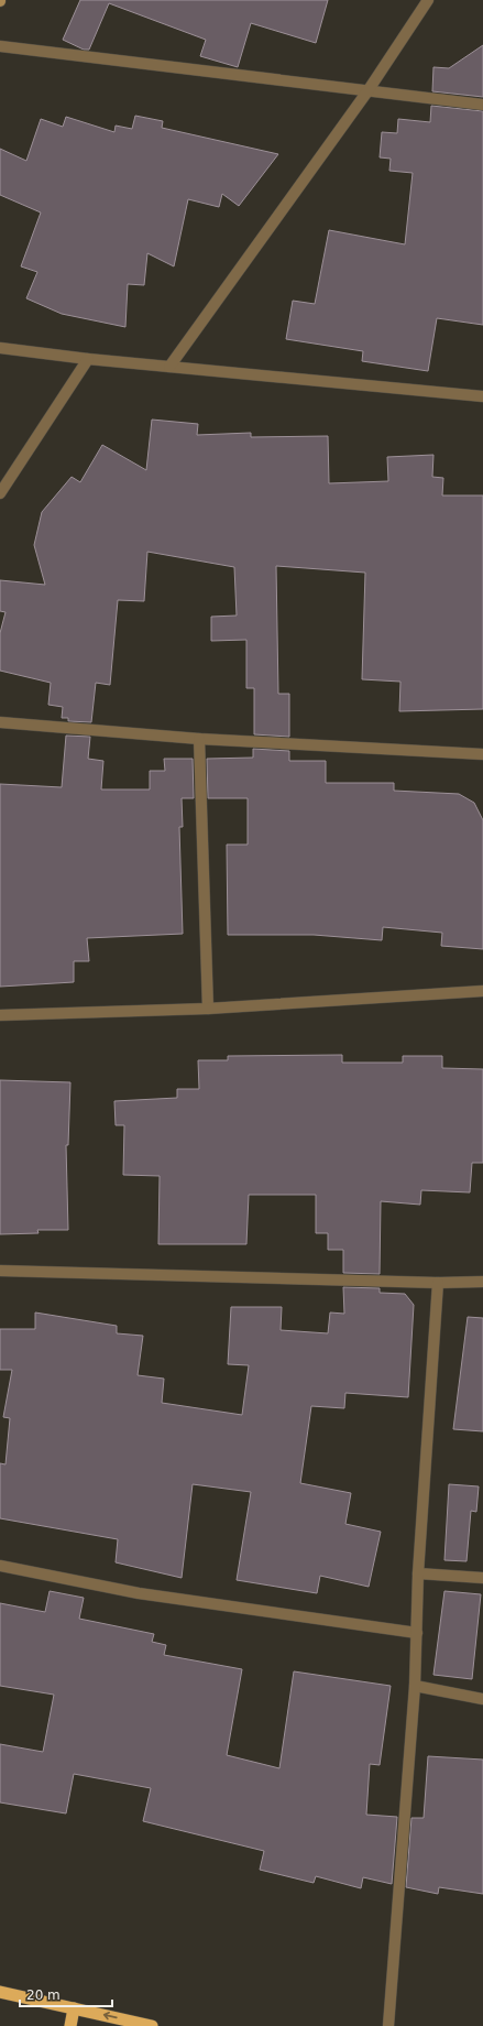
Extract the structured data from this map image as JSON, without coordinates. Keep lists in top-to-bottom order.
{
  "scale_bar": "20 m"
}
